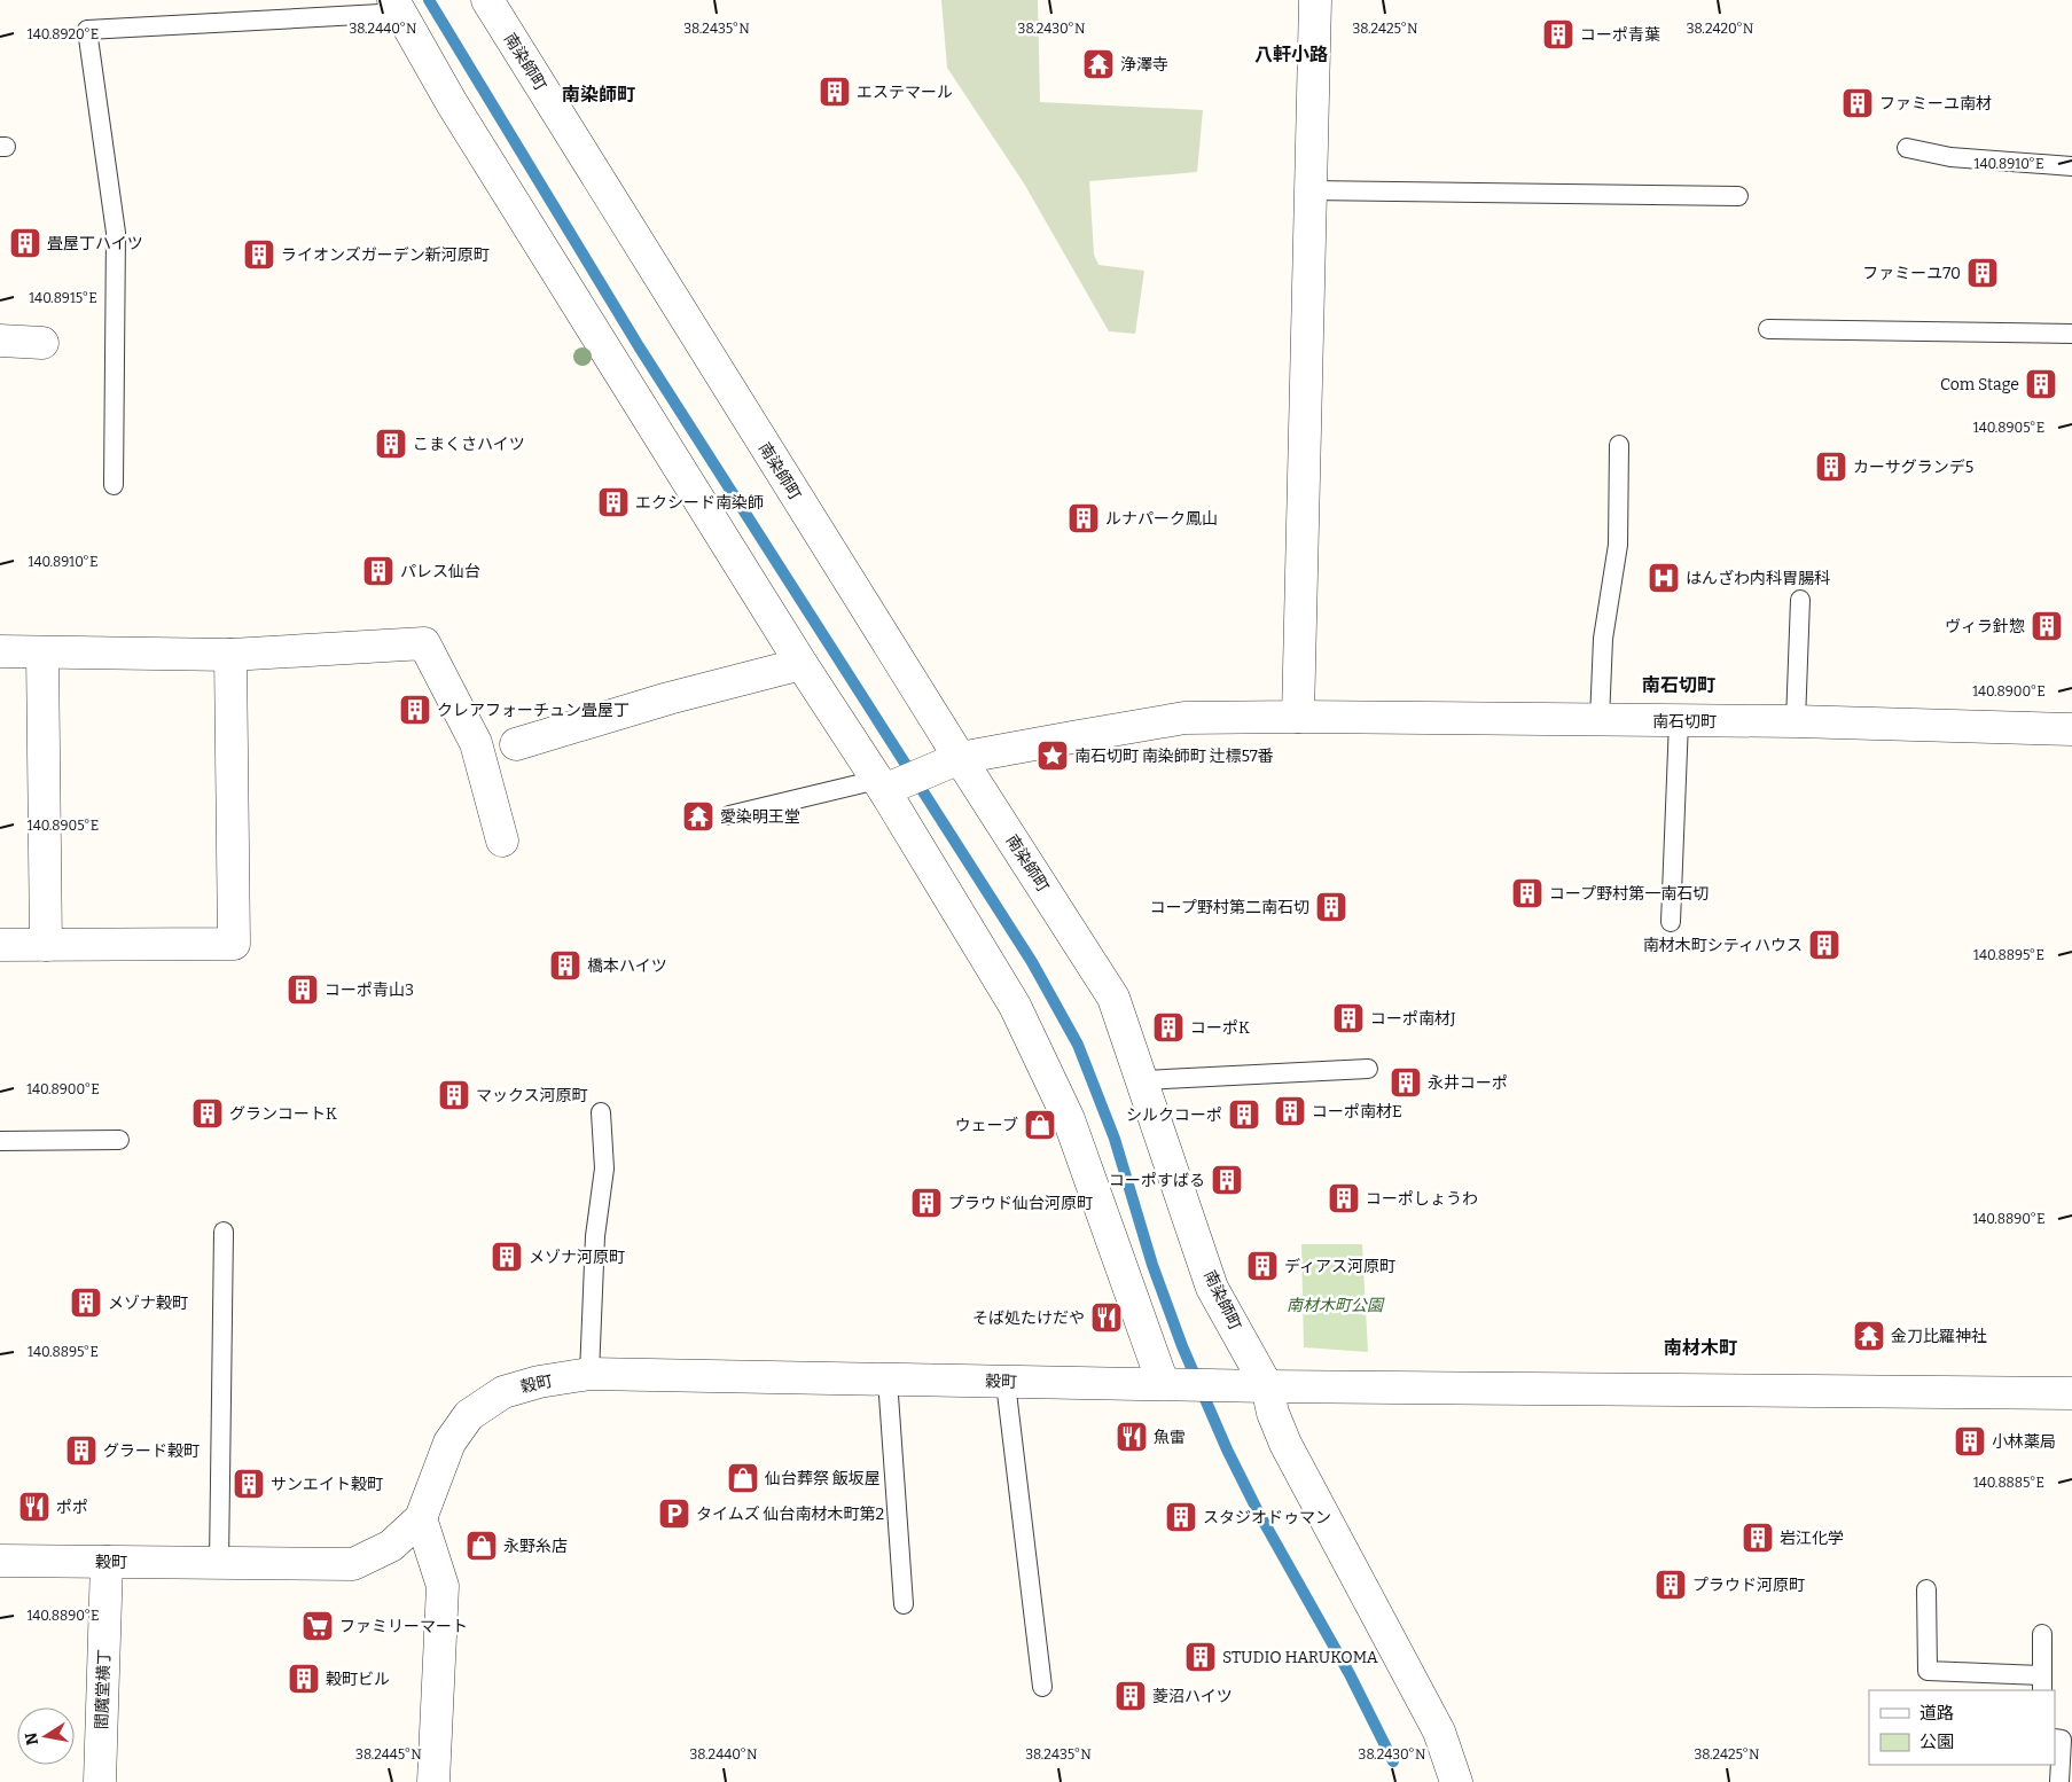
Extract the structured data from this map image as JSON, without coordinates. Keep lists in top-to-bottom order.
{
  "streets": {
    "street": [
      "南染師町",
      "南石切町",
      "穀町",
      "閻魔堂横丁"
    ]
  },
  "crossings": [
    ["南染師町", "南石切町"],
    ["南染師町", "穀町"],
    ["穀町", "閻魔堂横丁"]
  ],
  "districts": [
    "八軒小路",
    "南染師町",
    "南石切町",
    "南材木町"
  ],
  "parks": ["南材木町公園"],
  "places": {
    "building": [
      "コーポ青葉",
      "エステマール",
      "ファミーユ南材",
      "畳屋丁ハイツ",
      "ライオンズガーデン新河原町",
      "ファミーユ70",
      "Com Stage",
      "こまくさハイツ",
      "カーサグランデ5",
      "エクシード南染師",
      "ルナパーク鳳山",
      "パレス仙台",
      "ヴィラ針惣",
      "クレアフォーチュン畳屋丁",
      "コープ野村第一南石切",
      "コープ野村第二南石切",
      "南材木町シティハウス",
      "橋本ハイツ",
      "コーポ青山3",
      "コーポ南材J",
      "コーポK",
      "永井コーポ",
      "マックス河原町",
      "コーポ南材E",
      "グランコートK",
      "シルクコーポ",
      "コーポすばる",
      "コーポしょうわ",
      "プラウド仙台河原町",
      "メゾナ河原町",
      "ディアス河原町",
      "メゾナ穀町",
      "小林薬局",
      "グラード穀町",
      "サンエイト穀町",
      "スタジオドゥマン",
      "岩江化学",
      "プラウド河原町",
      "STUDIO HARUKOMA",
      "穀町ビル",
      "菱沼ハイツ"
    ],
    "temple": ["浄澤寺", "愛染明王堂", "金刀比羅神社"],
    "hospital": ["はんざわ内科胃腸科"],
    "place": ["南石切町 南染師町 辻標57番"],
    "shop": ["ウェーブ", "仙台葬祭 飯坂屋", "永野糸店"],
    "restaurant": ["そば処たけだや", "魚雷", "ポポ"],
    "parking": ["タイムズ 仙台南材木町第2"],
    "supermarket": ["ファミリーマート"]
  },
  "legend": ["道路", "公園"],
  "north": "left",
  "coordinates": [
    "38.2440°N",
    "38.2435°N",
    "38.2430°N",
    "38.2425°N",
    "38.2420°N",
    "140.8920°E",
    "140.8910°E",
    "140.8915°E",
    "140.8905°E",
    "140.8900°E",
    "140.8895°E",
    "140.8890°E",
    "140.8885°E",
    "38.2445°N"
  ]
}
